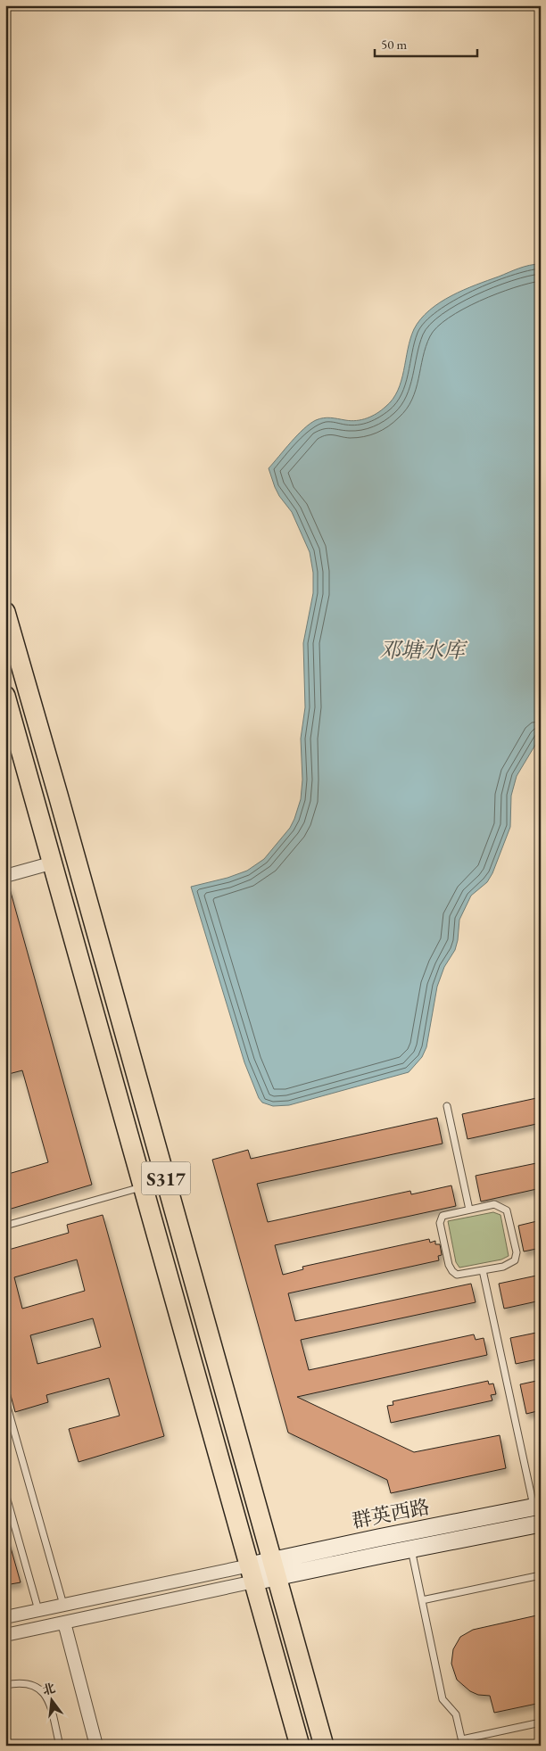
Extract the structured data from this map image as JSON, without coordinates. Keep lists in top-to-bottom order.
{
  "streets": {
    "main road": ["S317", "群英西路"]
  },
  "crossings": [
    ["S317", "群英西路"]
  ],
  "water": ["邓塘水库"],
  "scale_bar": "50 m",
  "north": "top"
}
